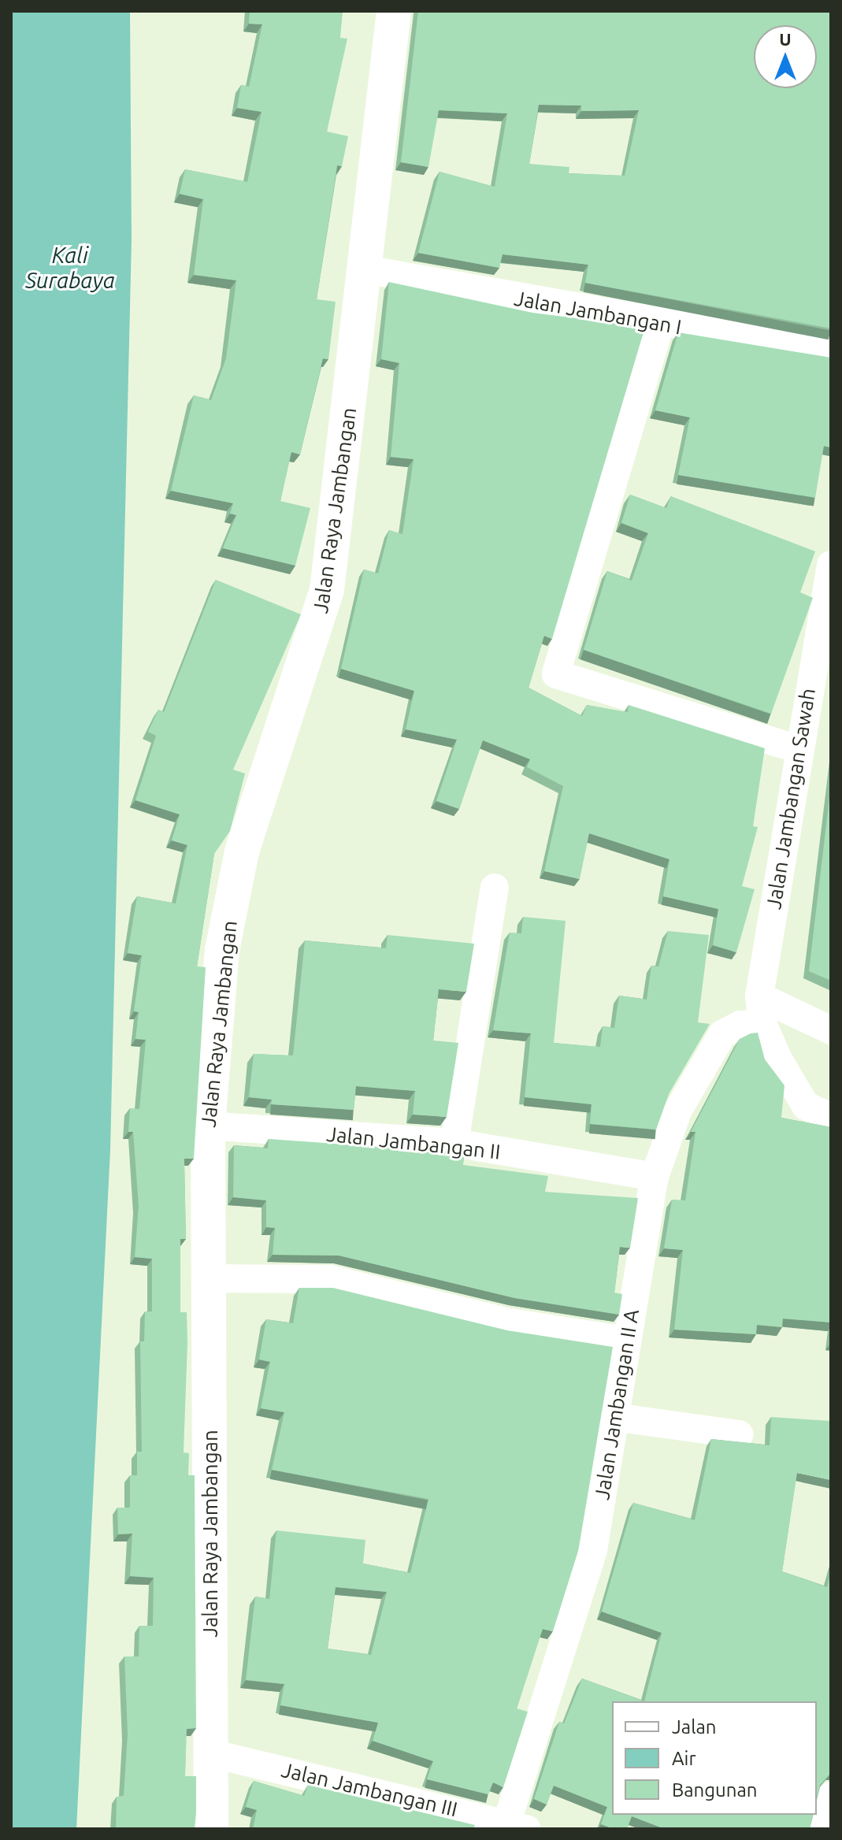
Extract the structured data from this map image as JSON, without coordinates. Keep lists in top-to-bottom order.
{
  "streets": {
    "main road": ["Jalan Raya Jambangan"],
    "street": [
      "Jalan Jambangan I",
      "Jalan Jambangan Sawah",
      "Jalan Jambangan II",
      "Jalan Jambangan II A",
      "Jalan Jambangan III"
    ]
  },
  "crossings": [
    ["Jalan Jambangan I", "Jalan Raya Jambangan"],
    ["Jalan Raya Jambangan", "Jalan Jambangan II"],
    ["Jalan Raya Jambangan", "Jalan Jambangan III"],
    ["Jalan Jambangan Sawah", "Jalan Jambangan II A"],
    ["Jalan Jambangan II", "Jalan Jambangan II A"],
    ["Jalan Jambangan II A", "Jalan Jambangan III"]
  ],
  "water": ["Kali Surabaya"],
  "legend": ["Jalan", "Air", "Bangunan"],
  "north": "top"
}
